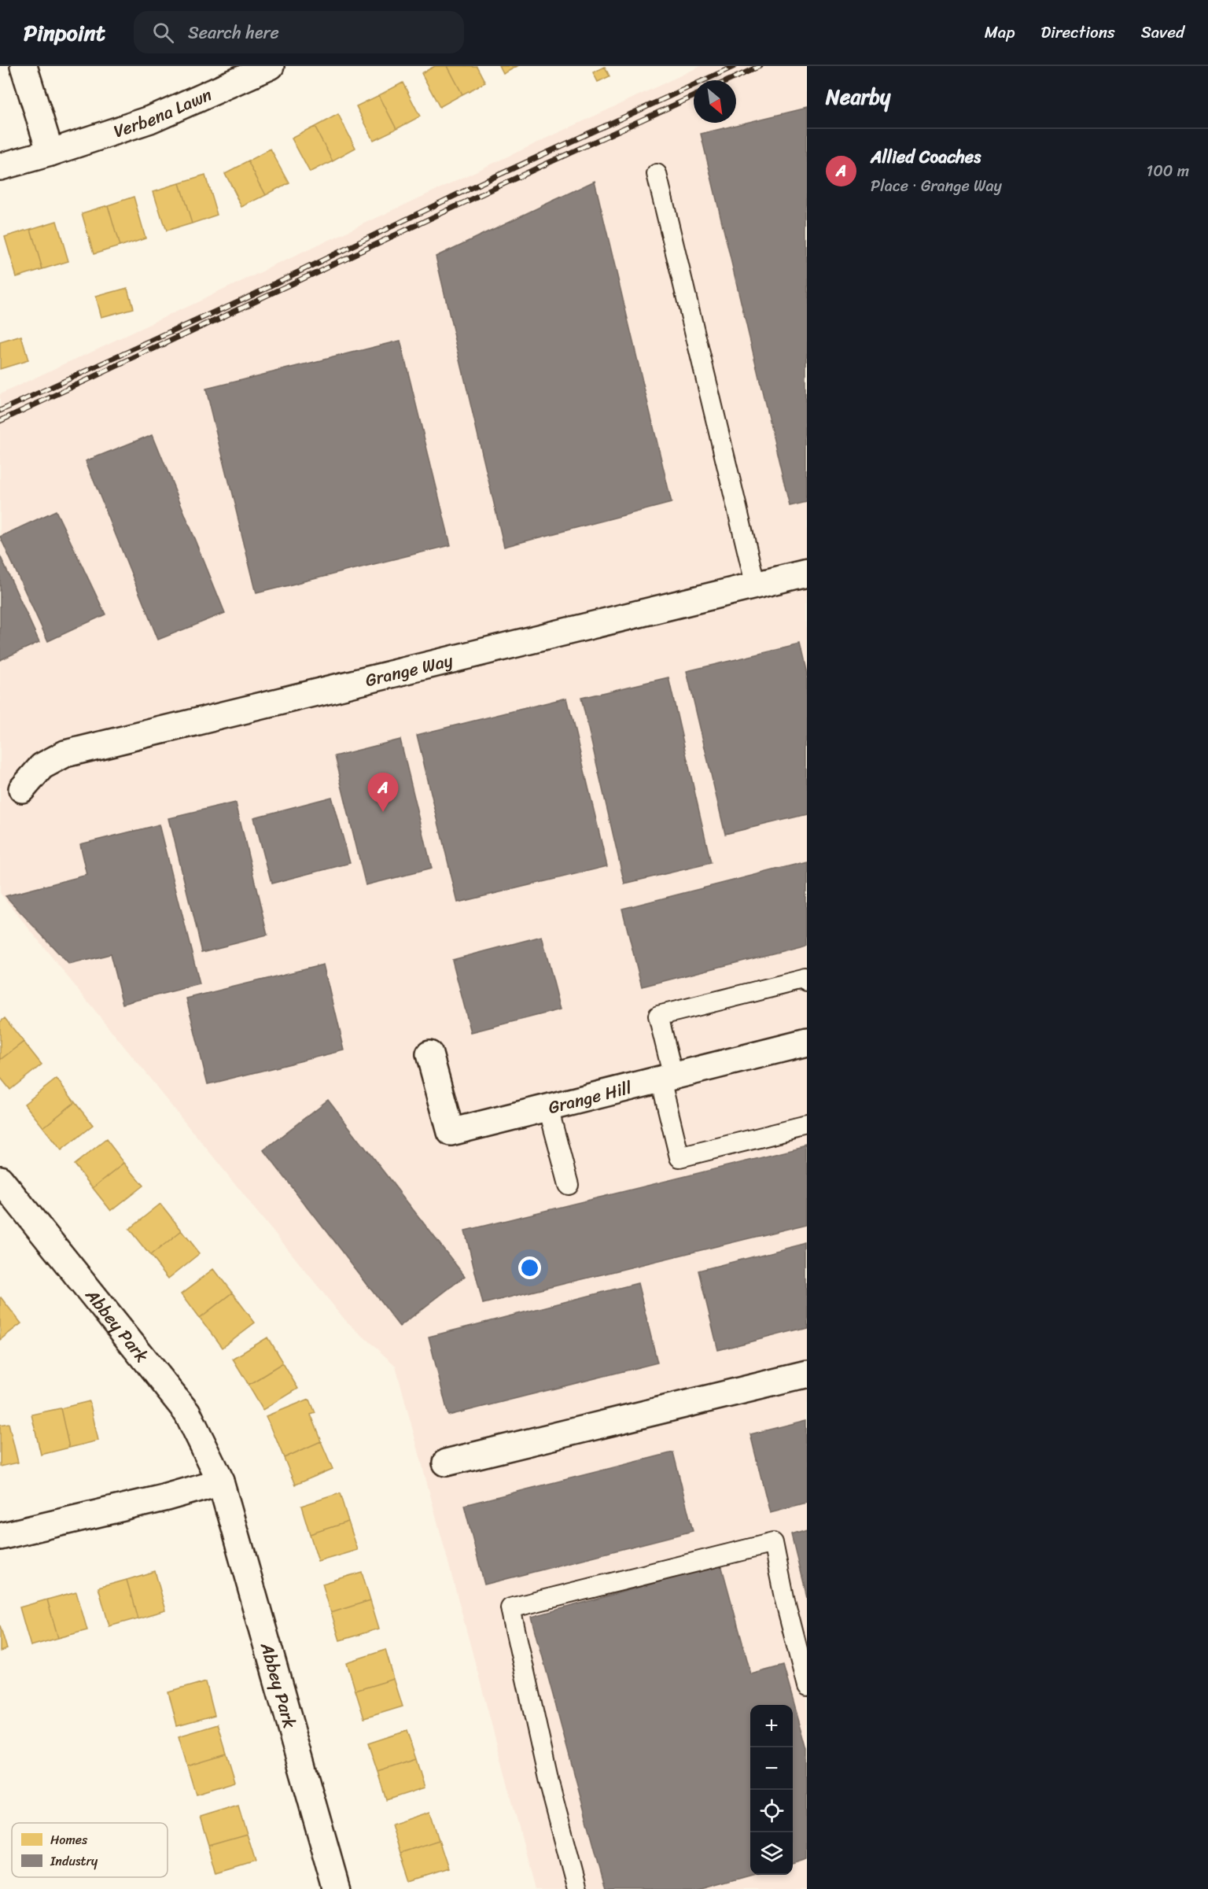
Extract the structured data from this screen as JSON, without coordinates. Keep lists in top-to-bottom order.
{
  "streets": {
    "street": [
      "Verbena Lawn",
      "Grange Way",
      "Grange Hill",
      "Abbey Park"
    ]
  },
  "legend": ["Homes", "Industry"],
  "north": "bottom right",
  "page": {
    "header": "Pinpoint",
    "search": "Search here",
    "nav": ["Map", "Directions", "Saved"],
    "heading": "Nearby",
    "list": [
      {
        "mark": "A",
        "name": "Allied Coaches",
        "note": "Place · Grange Way",
        "value": "100 m"
      }
    ],
    "pins": "A",
    "map_buttons": ["+", "−"]
  }
}
